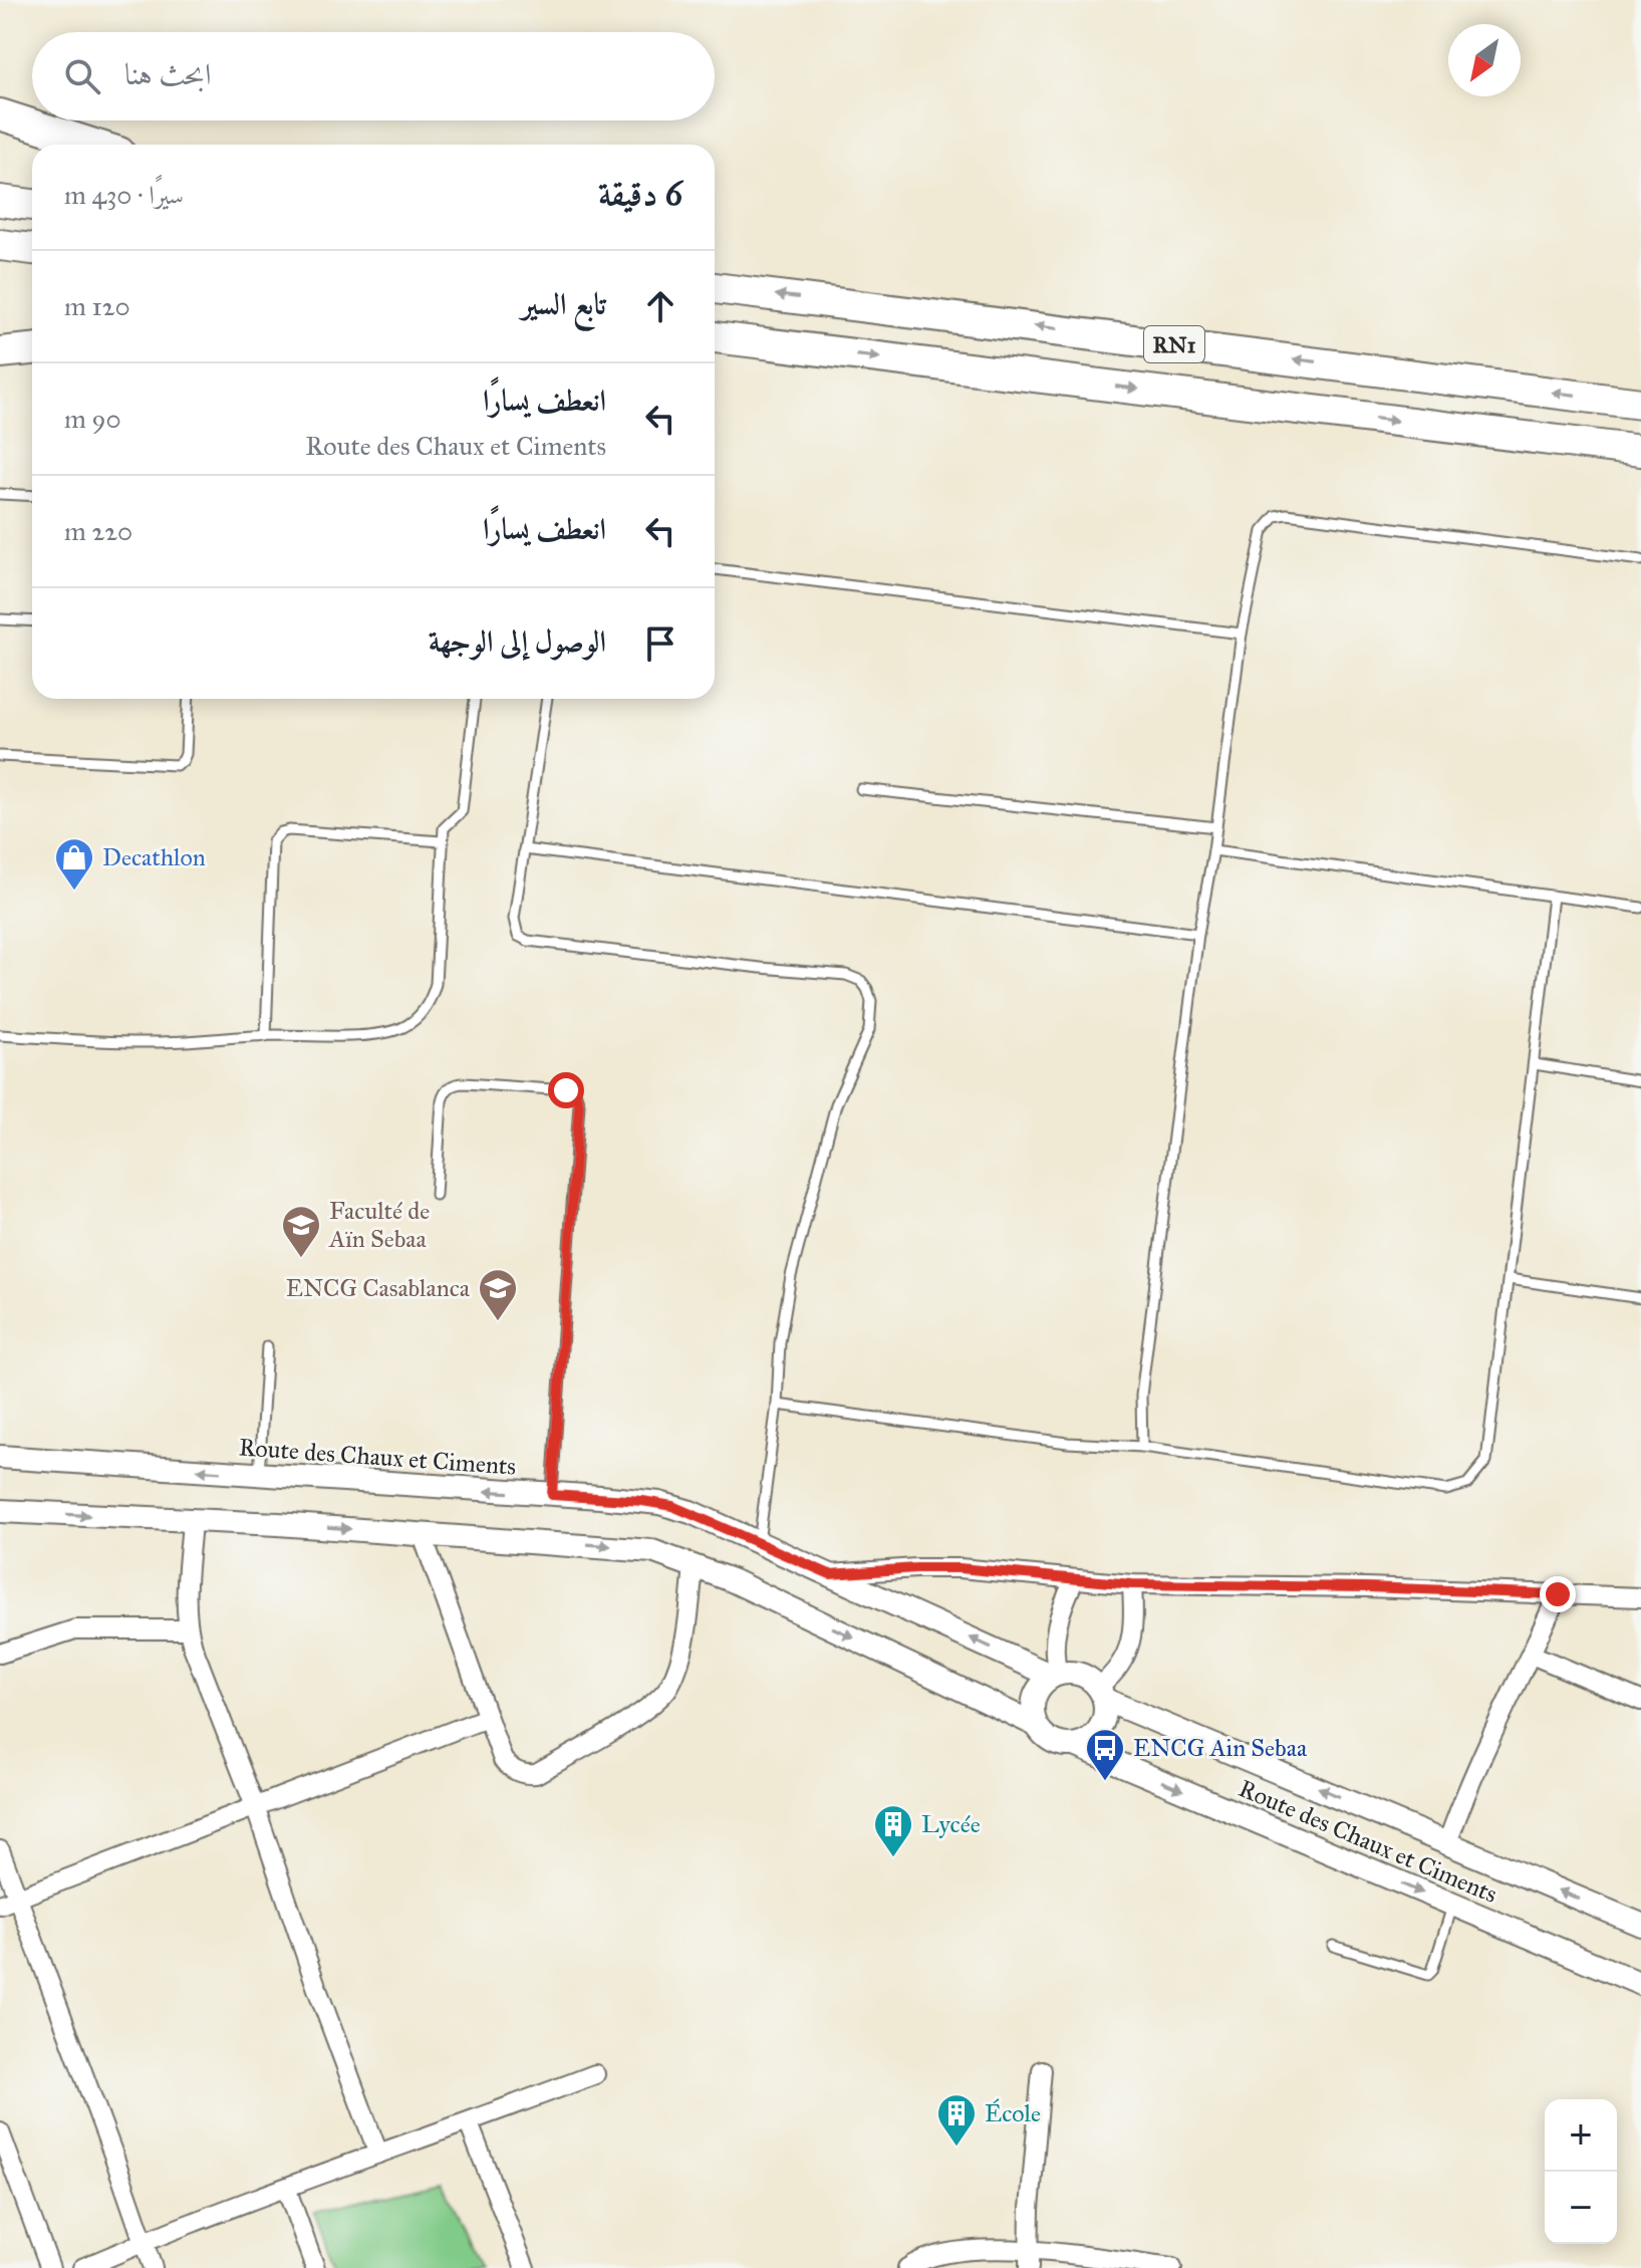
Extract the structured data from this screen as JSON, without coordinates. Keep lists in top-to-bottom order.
{
  "streets": {
    "highway": ["RN1"],
    "street": ["Route des Chaux et Ciments"]
  },
  "places": {
    "shop": ["Decathlon"],
    "school or university": ["Faculté de Aïn Sebaa", "ENCG Casablanca"],
    "bus stop": ["ENCG Ain Sebaa"],
    "building": ["Lycée", "École"]
  },
  "north": "bottom left",
  "page": {
    "search": "ابحث هنا",
    "heading": ["6 دقيقة", "سيرًا · 430 m"],
    "list": [
      ["تابع السير", "120 m"],
      ["انعطف يسارًا", "Route des Chaux et Ciments", "90 m"],
      ["انعطف يسارًا", "220 m"],
      "الوصول إلى الوجهة"
    ],
    "map_buttons": ["+", "−"]
  }
}
